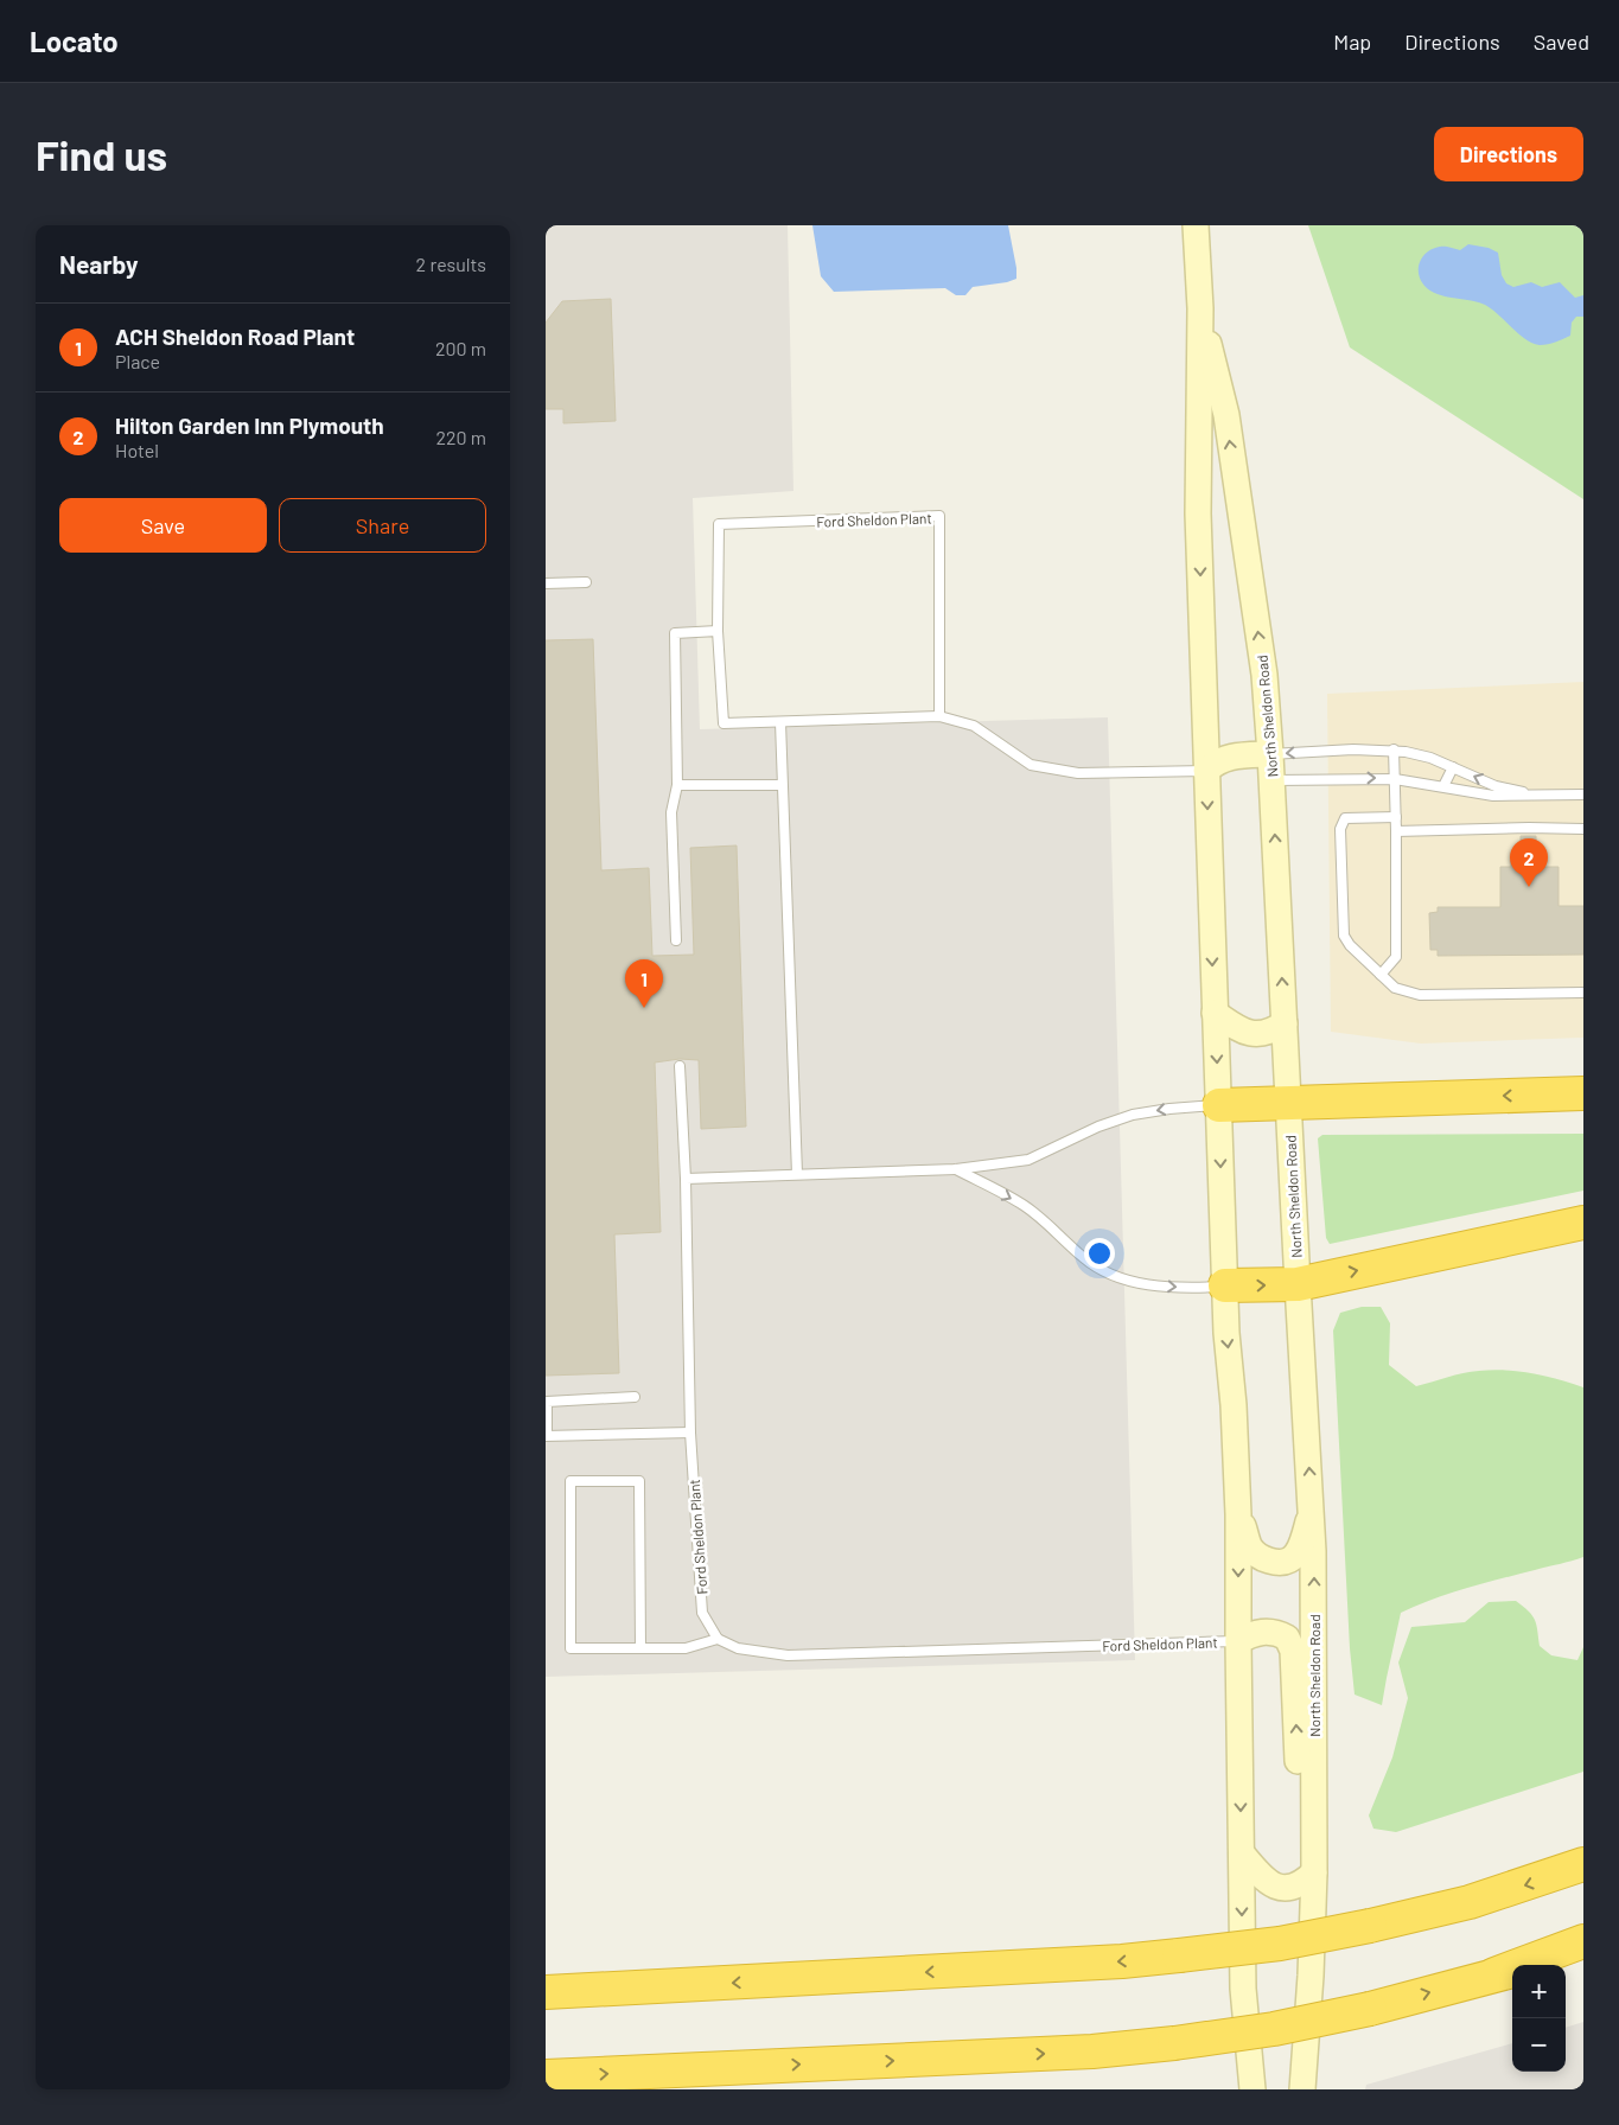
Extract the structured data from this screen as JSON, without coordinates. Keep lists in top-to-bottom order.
{
  "streets": {
    "main road": ["North Sheldon Road"],
    "lane": ["Ford Sheldon Plant"]
  },
  "crossings": [
    ["Ford Sheldon Plant", "North Sheldon Road"]
  ],
  "page": {
    "header": "Locato",
    "nav": ["Map", "Directions", "Saved"],
    "buttons": [
      "Directions",
      ["Save", "Share"]
    ],
    "title": "Find us",
    "heading": ["Nearby", "2 results"],
    "list": [
      {
        "mark": "1",
        "name": "ACH Sheldon Road Plant",
        "note": "Place",
        "value": "200 m"
      },
      {
        "mark": "2",
        "name": "Hilton Garden Inn Plymouth",
        "note": "Hotel",
        "value": "220 m"
      }
    ],
    "pins": ["2", "1"],
    "map_buttons": ["+", "−"]
  }
}
